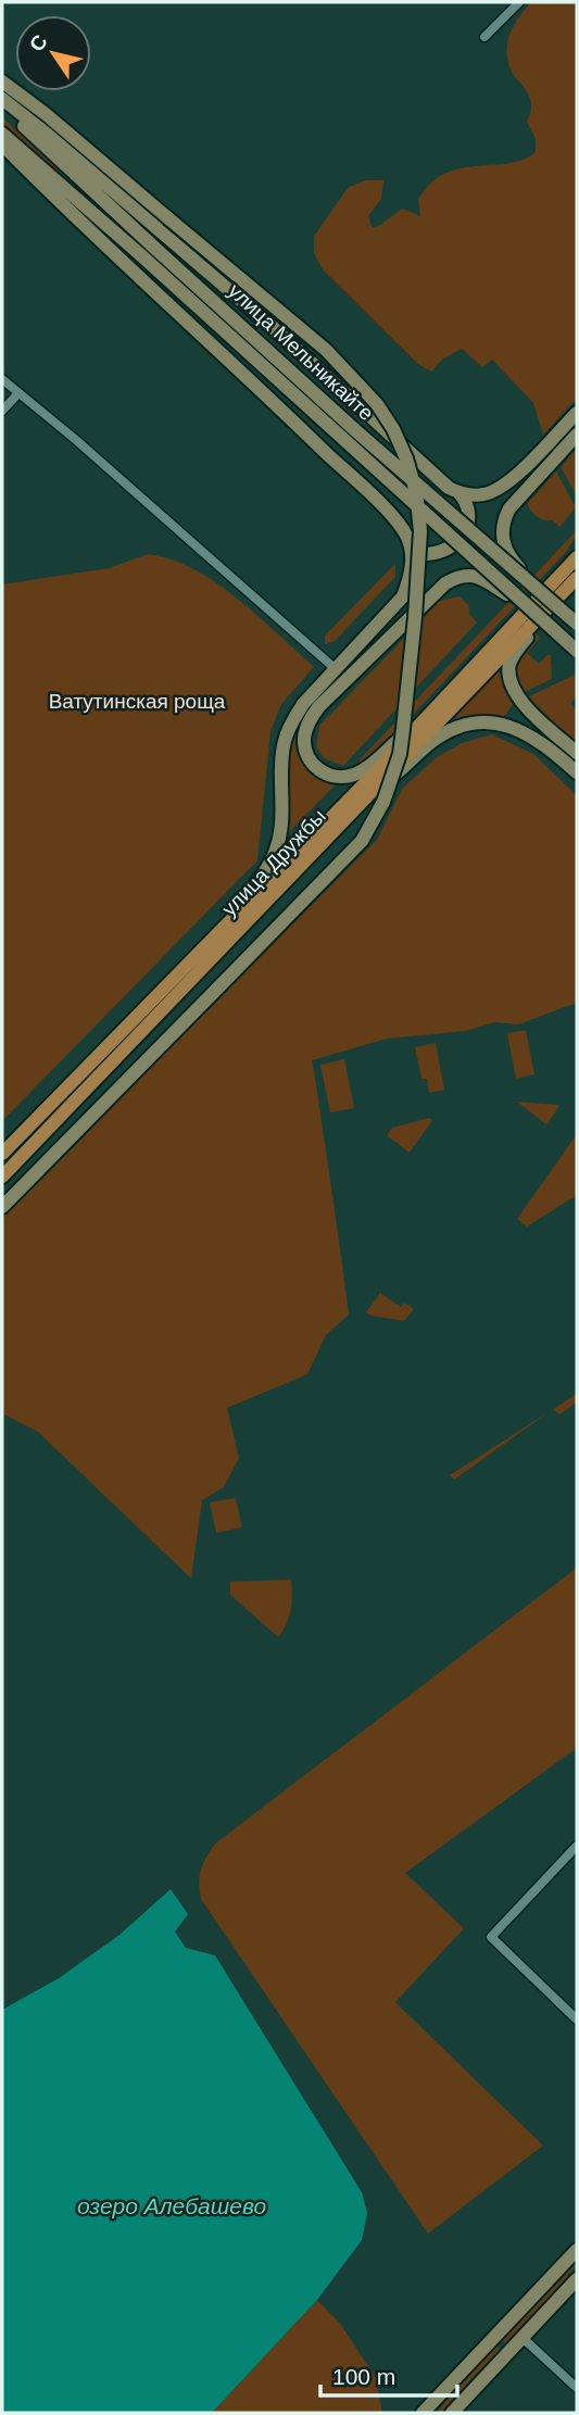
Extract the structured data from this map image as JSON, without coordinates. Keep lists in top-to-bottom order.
{
  "streets": {
    "main road": ["улица Мельникайте", "улица Дружбы"]
  },
  "water": ["озеро Алебашево"],
  "parks": ["Ватутинская роща"],
  "scale_bar": "100 m",
  "north": "top left"
}
